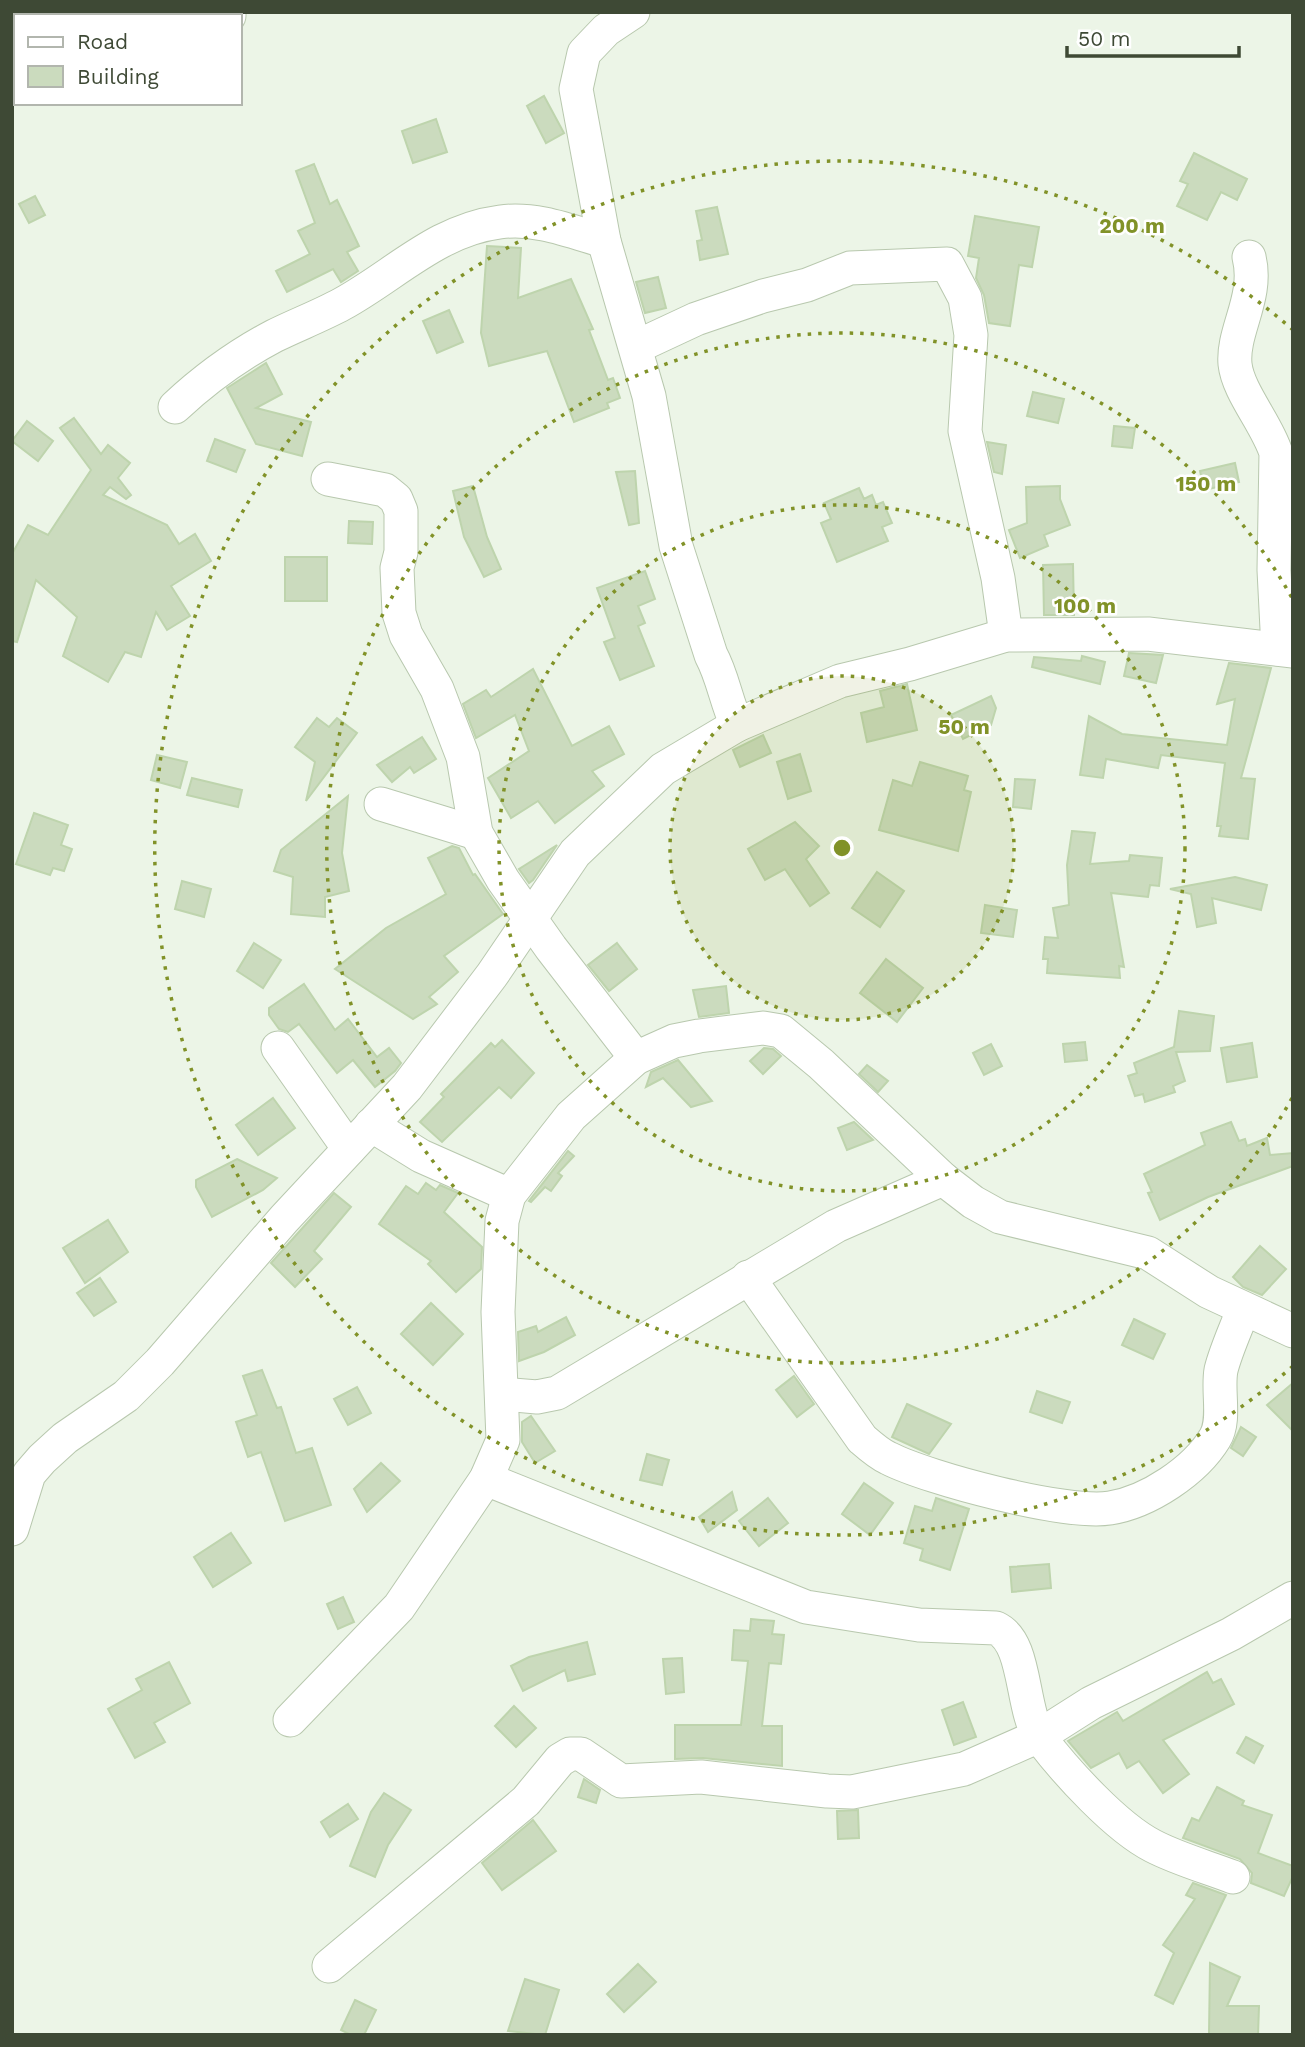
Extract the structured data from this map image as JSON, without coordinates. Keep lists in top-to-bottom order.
{
  "legend": ["Road", "Building"],
  "scale_bar": "50 m",
  "rings": [
    "200 m",
    "150 m",
    "100 m",
    "50 m"
  ]
}
